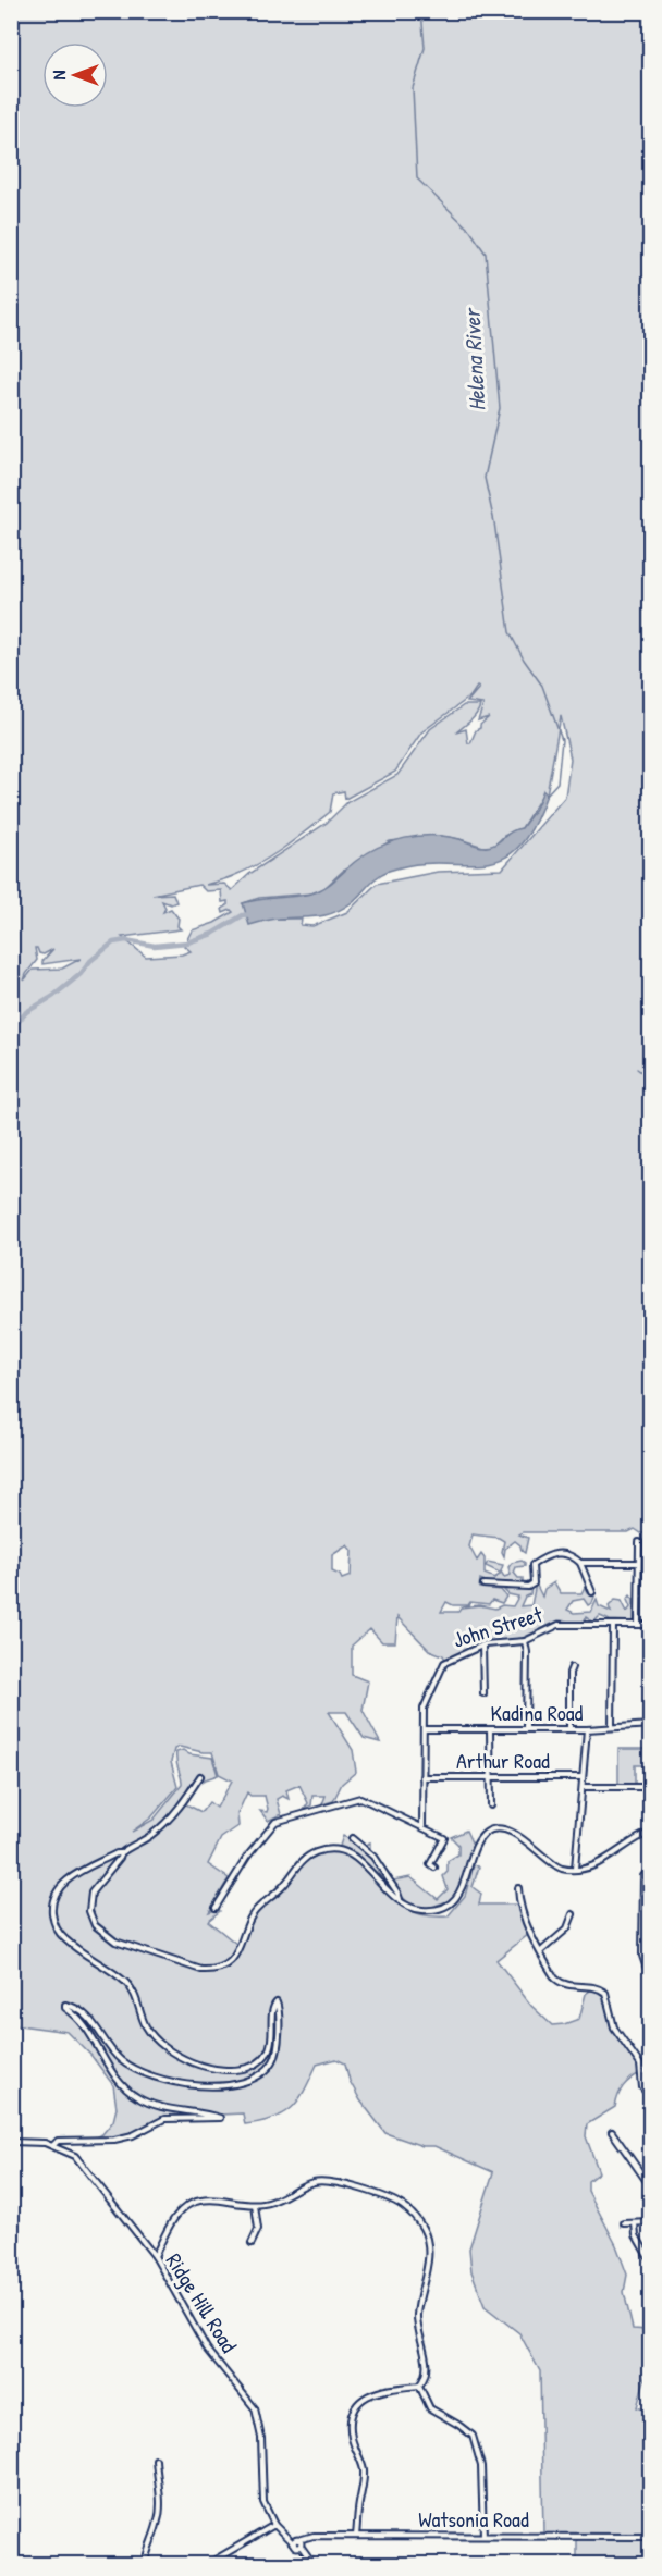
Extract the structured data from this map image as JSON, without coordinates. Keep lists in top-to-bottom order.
{
  "streets": {
    "street": [
      "John Street",
      "Kadina Road",
      "Arthur Road",
      "Ridge Hill Road",
      "Watsonia Road"
    ]
  },
  "crossings": [
    ["John Street", "Kadina Road"],
    ["John Street", "Arthur Road"],
    ["Ridge Hill Road", "Watsonia Road"]
  ],
  "water": ["Helena River"],
  "north": "left"
}
